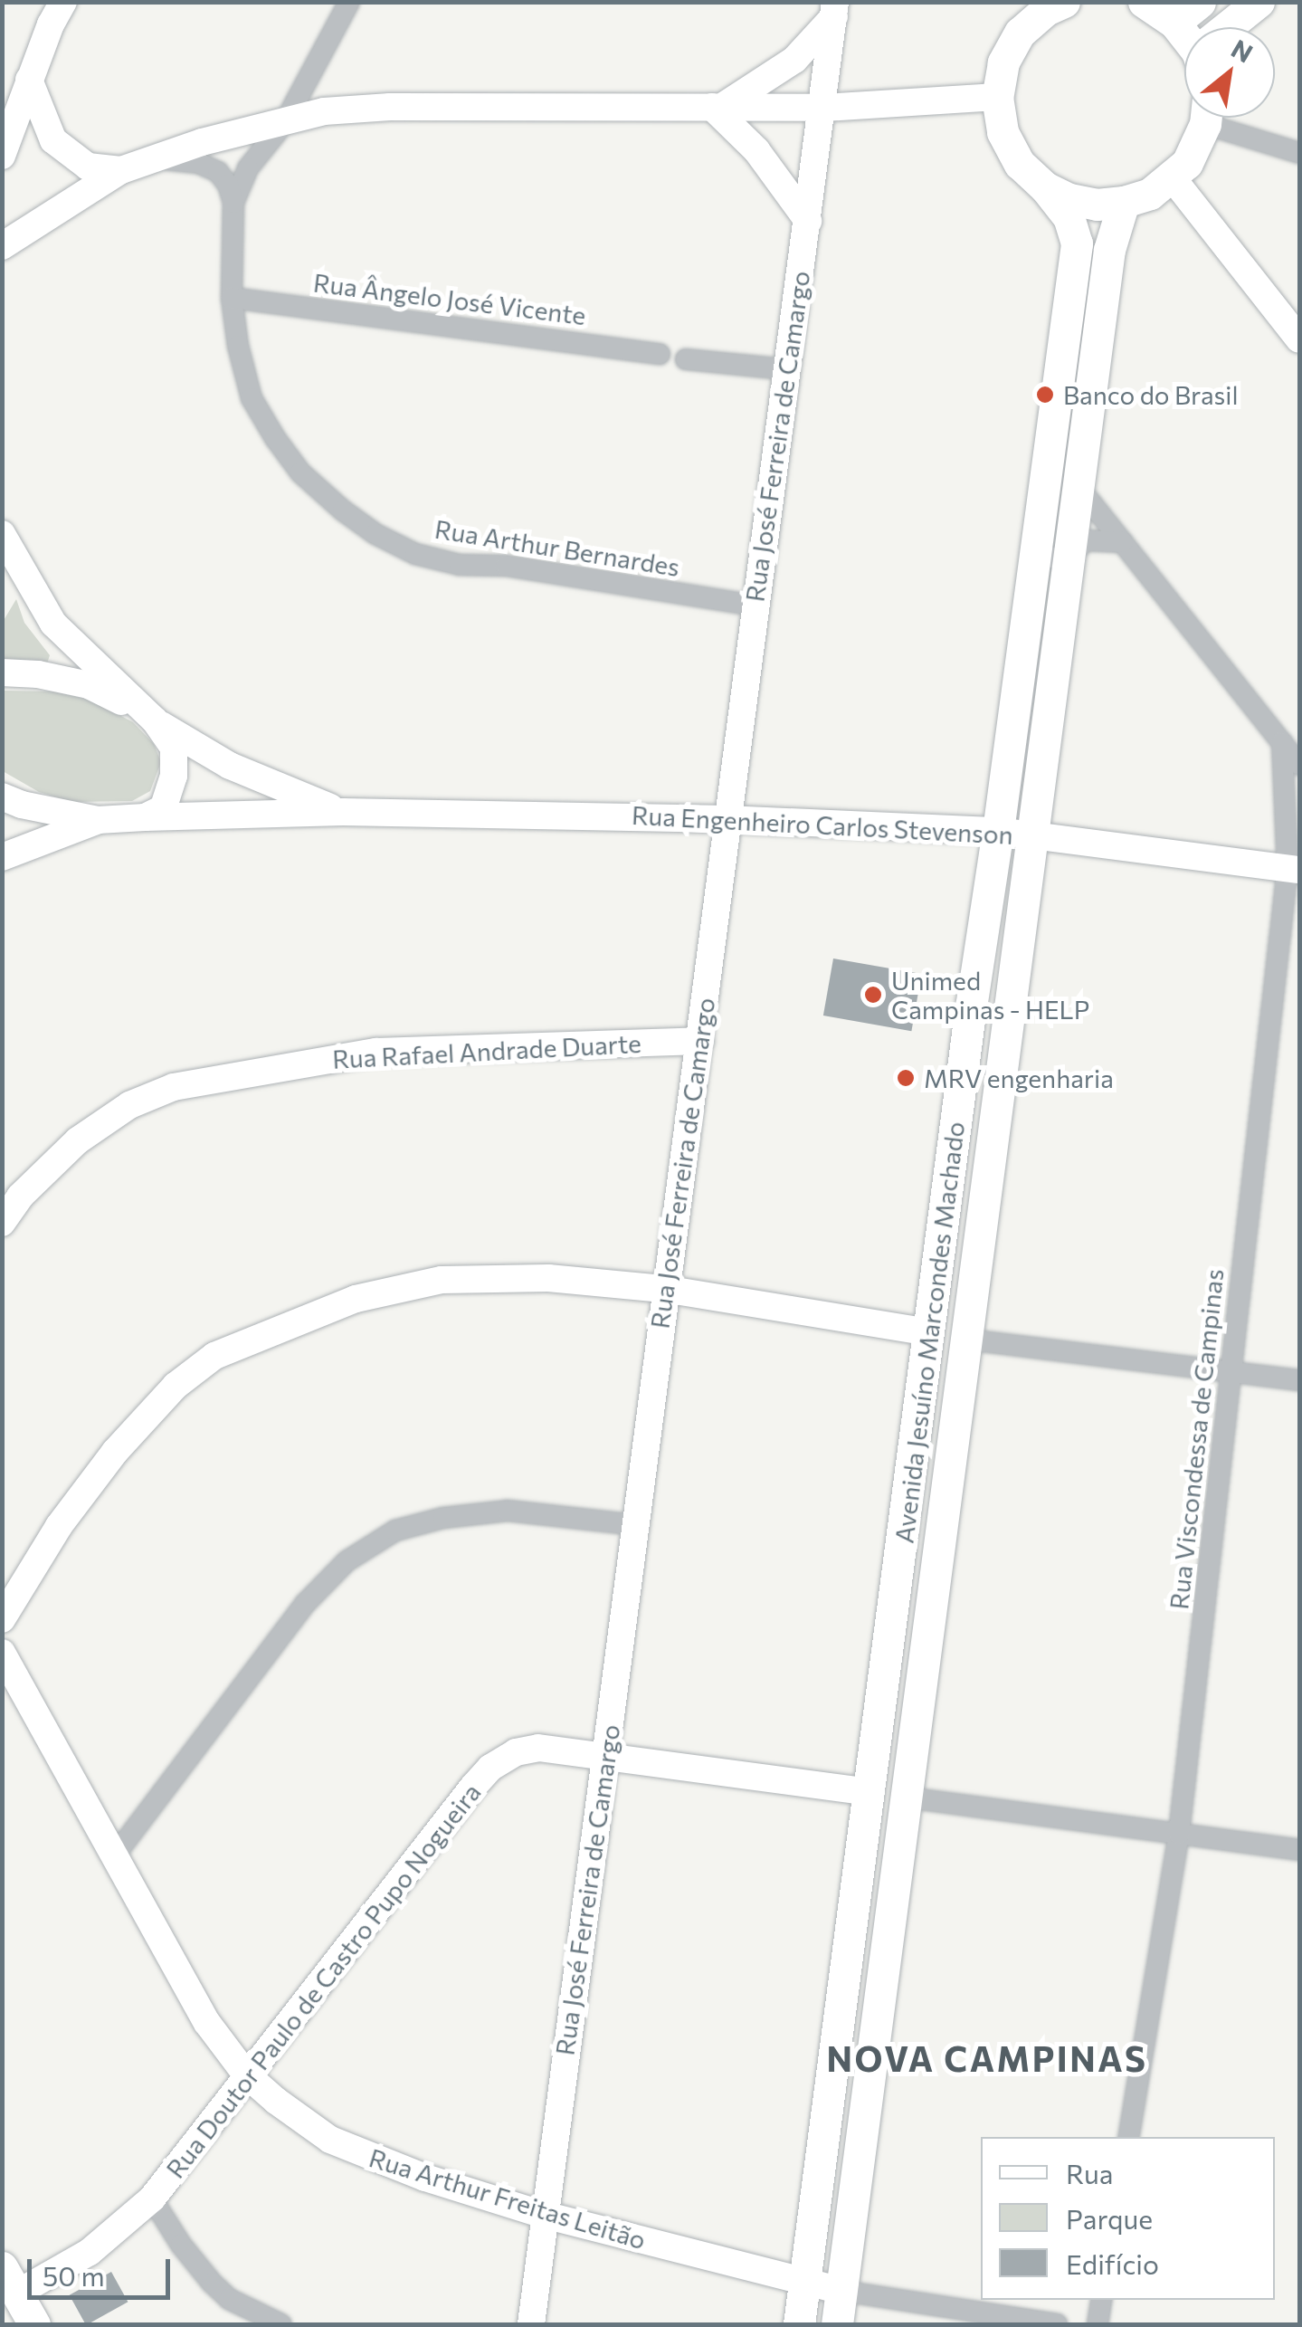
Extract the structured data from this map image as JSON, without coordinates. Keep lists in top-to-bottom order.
{
  "streets": {
    "main road": ["Avenida Jesuíno Marcondes Machado"],
    "street": [
      "Rua Ângelo José Vicente",
      "Rua José Ferreira de Camargo",
      "Rua Arthur Bernardes",
      "Rua Engenheiro Carlos Stevenson",
      "Rua Rafael Andrade Duarte",
      "Rua Viscondessa de Campinas",
      "Rua Doutor Paulo de Castro Pupo Nogueira",
      "Rua Arthur Freitas Leitão"
    ]
  },
  "crossings": [
    ["Rua Ângelo José Vicente", "Rua Arthur Bernardes"],
    ["Rua José Ferreira de Camargo", "Rua Arthur Bernardes"],
    ["Rua José Ferreira de Camargo", "Rua Engenheiro Carlos Stevenson"],
    ["Rua José Ferreira de Camargo", "Rua Rafael Andrade Duarte"],
    ["Rua José Ferreira de Camargo", "Rua Doutor Paulo de Castro Pupo Nogueira"],
    ["Rua José Ferreira de Camargo", "Rua Arthur Freitas Leitão"],
    ["Rua Engenheiro Carlos Stevenson", "Avenida Jesuíno Marcondes Machado"],
    ["Rua Engenheiro Carlos Stevenson", "Rua Viscondessa de Campinas"],
    ["Avenida Jesuíno Marcondes Machado", "Rua Doutor Paulo de Castro Pupo Nogueira"],
    ["Avenida Jesuíno Marcondes Machado", "Rua Arthur Freitas Leitão"],
    ["Rua Doutor Paulo de Castro Pupo Nogueira", "Rua Arthur Freitas Leitão"]
  ],
  "districts": ["NOVA CAMPINAS"],
  "places": ["Banco do Brasil", "Unimed Campinas - HELP", "MRV engenharia"],
  "legend": ["Rua", "Parque", "Edifício"],
  "scale_bar": "50 m",
  "north": "top right"
}
